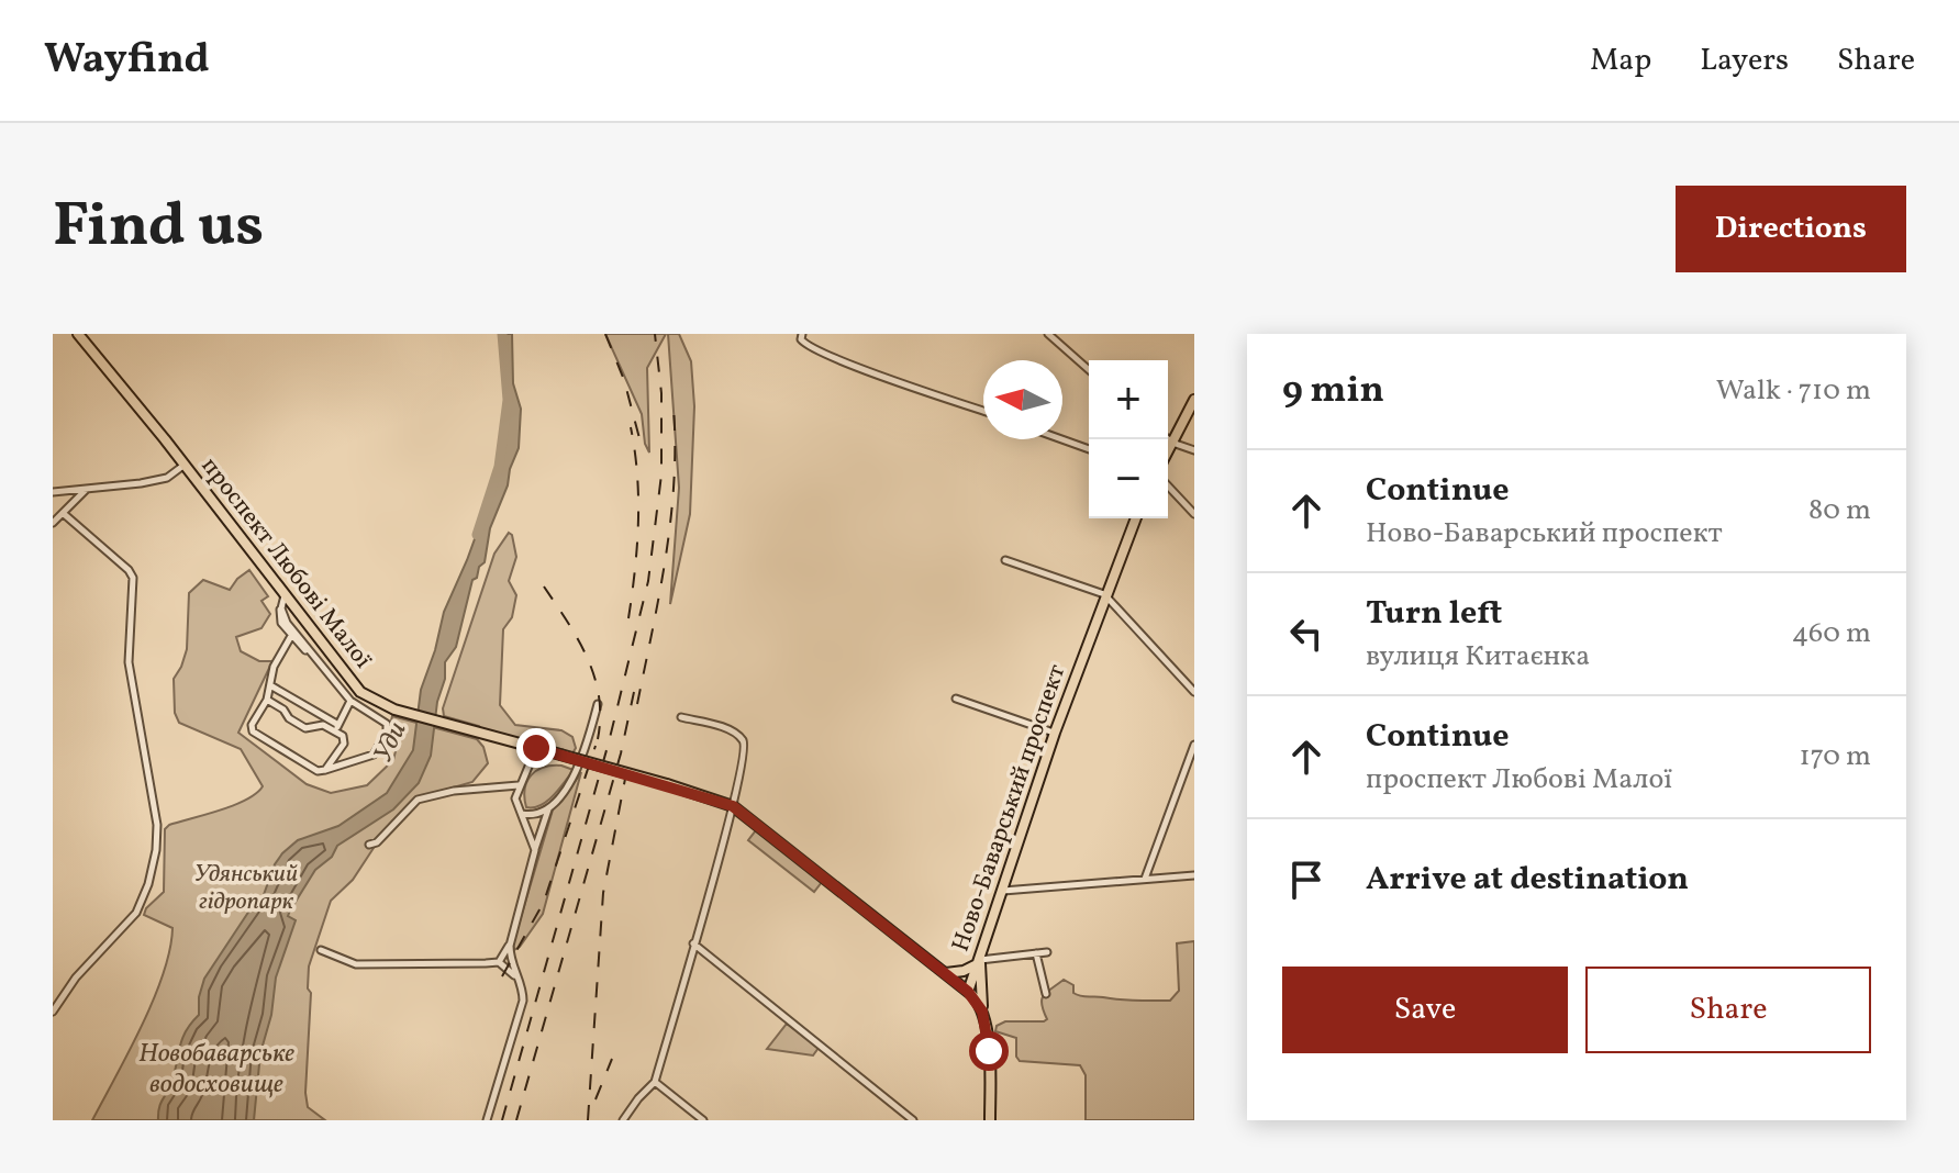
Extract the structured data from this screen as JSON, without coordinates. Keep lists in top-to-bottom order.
{
  "streets": {
    "main road": ["проспект Любові Малої", "Ново-Баварський проспект"]
  },
  "crossings": [
    ["проспект Любові Малої", "Ново-Баварський проспект"]
  ],
  "water": ["Уди", "Новобаварське водосховище"],
  "parks": ["Удянський гідропарк"],
  "north": "left",
  "page": {
    "header": "Wayfind",
    "nav": ["Map", "Layers", "Share"],
    "title": "Find us",
    "buttons": [
      "Directions",
      ["Save", "Share"]
    ],
    "heading": ["9 min", "Walk · 710 m"],
    "map_buttons": ["+", "−"],
    "list": [
      ["Continue", "Ново-Баварський проспект", "80 m"],
      ["Turn left", "вулиця Китаєнка", "460 m"],
      ["Continue", "проспект Любові Малої", "170 m"],
      "Arrive at destination"
    ]
  }
}
